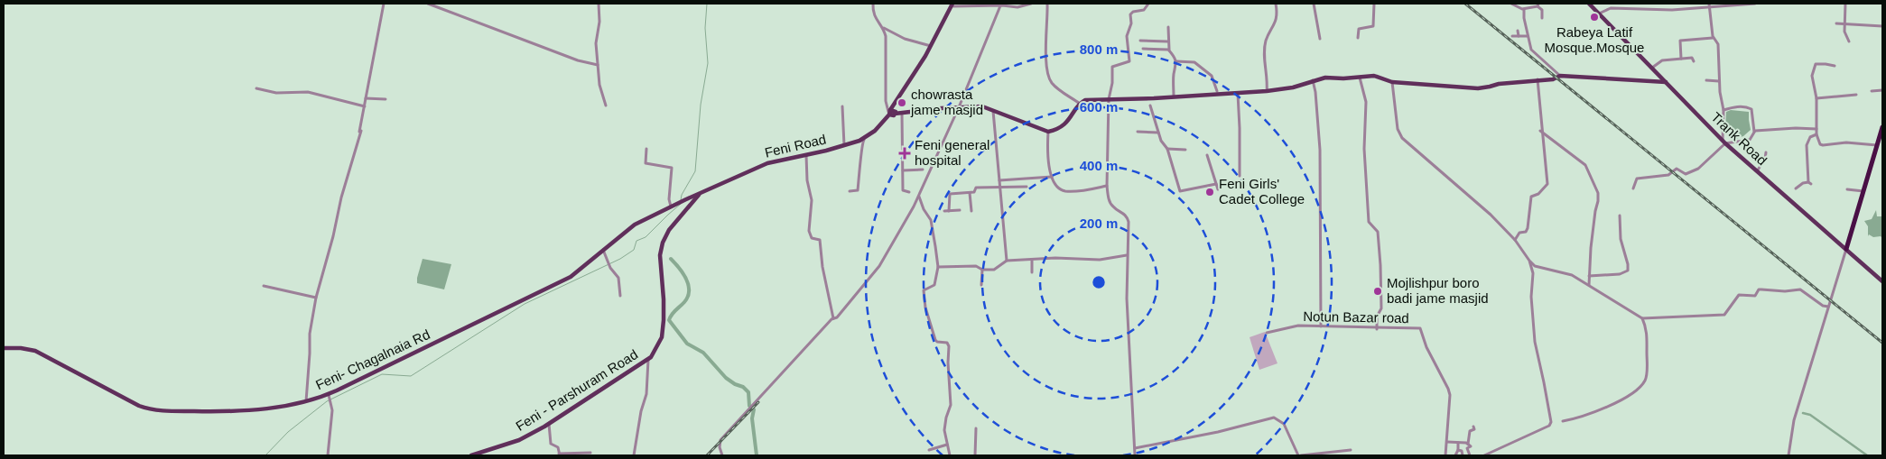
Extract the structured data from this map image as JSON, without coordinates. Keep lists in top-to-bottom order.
{
  "streets": {
    "main road": [
      "Trank Road",
      "Feni Road",
      "Feni- Chagalnaia Rd",
      "Feni - Parshuram Road"
    ],
    "street": ["Notun Bazar road"]
  },
  "crossings": [
    ["Feni Road", "Feni- Chagalnaia Rd"],
    ["Feni Road", "Feni - Parshuram Road"],
    ["Feni- Chagalnaia Rd", "Feni - Parshuram Road"]
  ],
  "places": {
    "other": [
      "Rabeya Latif Mosque.Mosque",
      "chowrasta jame masjid",
      "Feni Girls' Cadet College",
      "Mojlishpur boro badi jame masjid"
    ],
    "health": ["Feni general hospital"]
  },
  "rings": [
    "800 m",
    "600 m",
    "400 m",
    "200 m"
  ]
}
